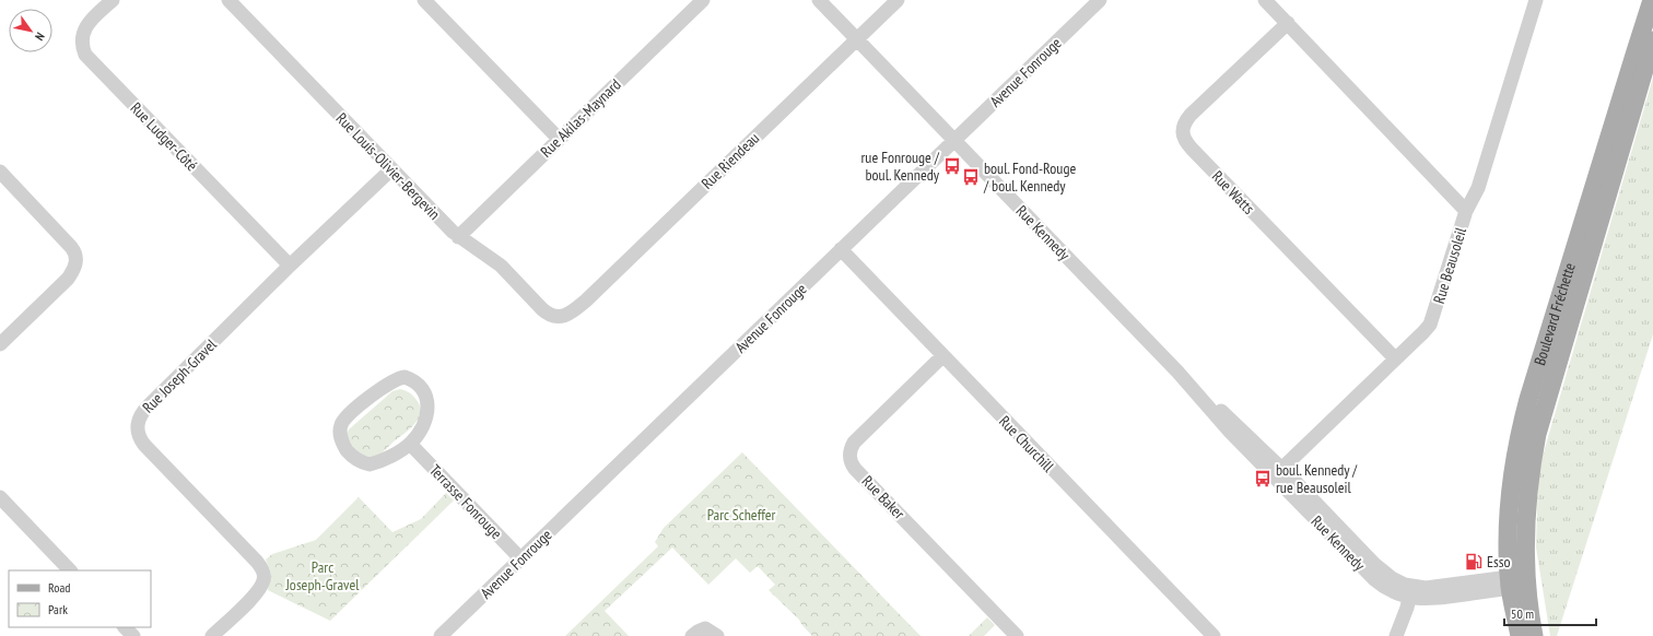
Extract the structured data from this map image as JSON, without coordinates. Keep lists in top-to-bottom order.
{
  "streets": {
    "main road": ["Boulevard Fréchette"],
    "street": [
      "Avenue Fonrouge",
      "Rue Akilas-Maynard",
      "Rue Ludger-Côté",
      "Rue Riendeau",
      "Rue Louis-Olivier-Bergevin",
      "Rue Watts",
      "Rue Kennedy",
      "Rue Beausoleil",
      "Rue Joseph-Gravel",
      "Rue Churchill",
      "Rue Baker",
      "Terrasse Fonrouge"
    ]
  },
  "crossings": [
    ["Avenue Fonrouge", "Rue Kennedy"],
    ["Avenue Fonrouge", "Rue Churchill"],
    ["Avenue Fonrouge", "Terrasse Fonrouge"],
    ["Rue Akilas-Maynard", "Rue Louis-Olivier-Bergevin"],
    ["Rue Ludger-Côté", "Rue Joseph-Gravel"],
    ["Rue Riendeau", "Rue Louis-Olivier-Bergevin"],
    ["Rue Riendeau", "Rue Kennedy"],
    ["Rue Louis-Olivier-Bergevin", "Rue Joseph-Gravel"],
    ["Rue Watts", "Rue Beausoleil"],
    ["Rue Kennedy", "Rue Beausoleil"],
    ["Rue Kennedy", "Boulevard Fréchette"],
    ["Rue Churchill", "Rue Baker"]
  ],
  "parks": ["Parc Scheffer", "Parc Joseph-Gravel"],
  "places": {
    "bus stop": ["rue Fonrouge / boul. Kennedy", "boul. Fond-Rouge / boul. Kennedy", "boul. Kennedy / rue Beausoleil"],
    "fuel station": ["Esso"]
  },
  "legend": ["Road", "Park"],
  "scale_bar": "50 m",
  "north": "bottom right"
}
